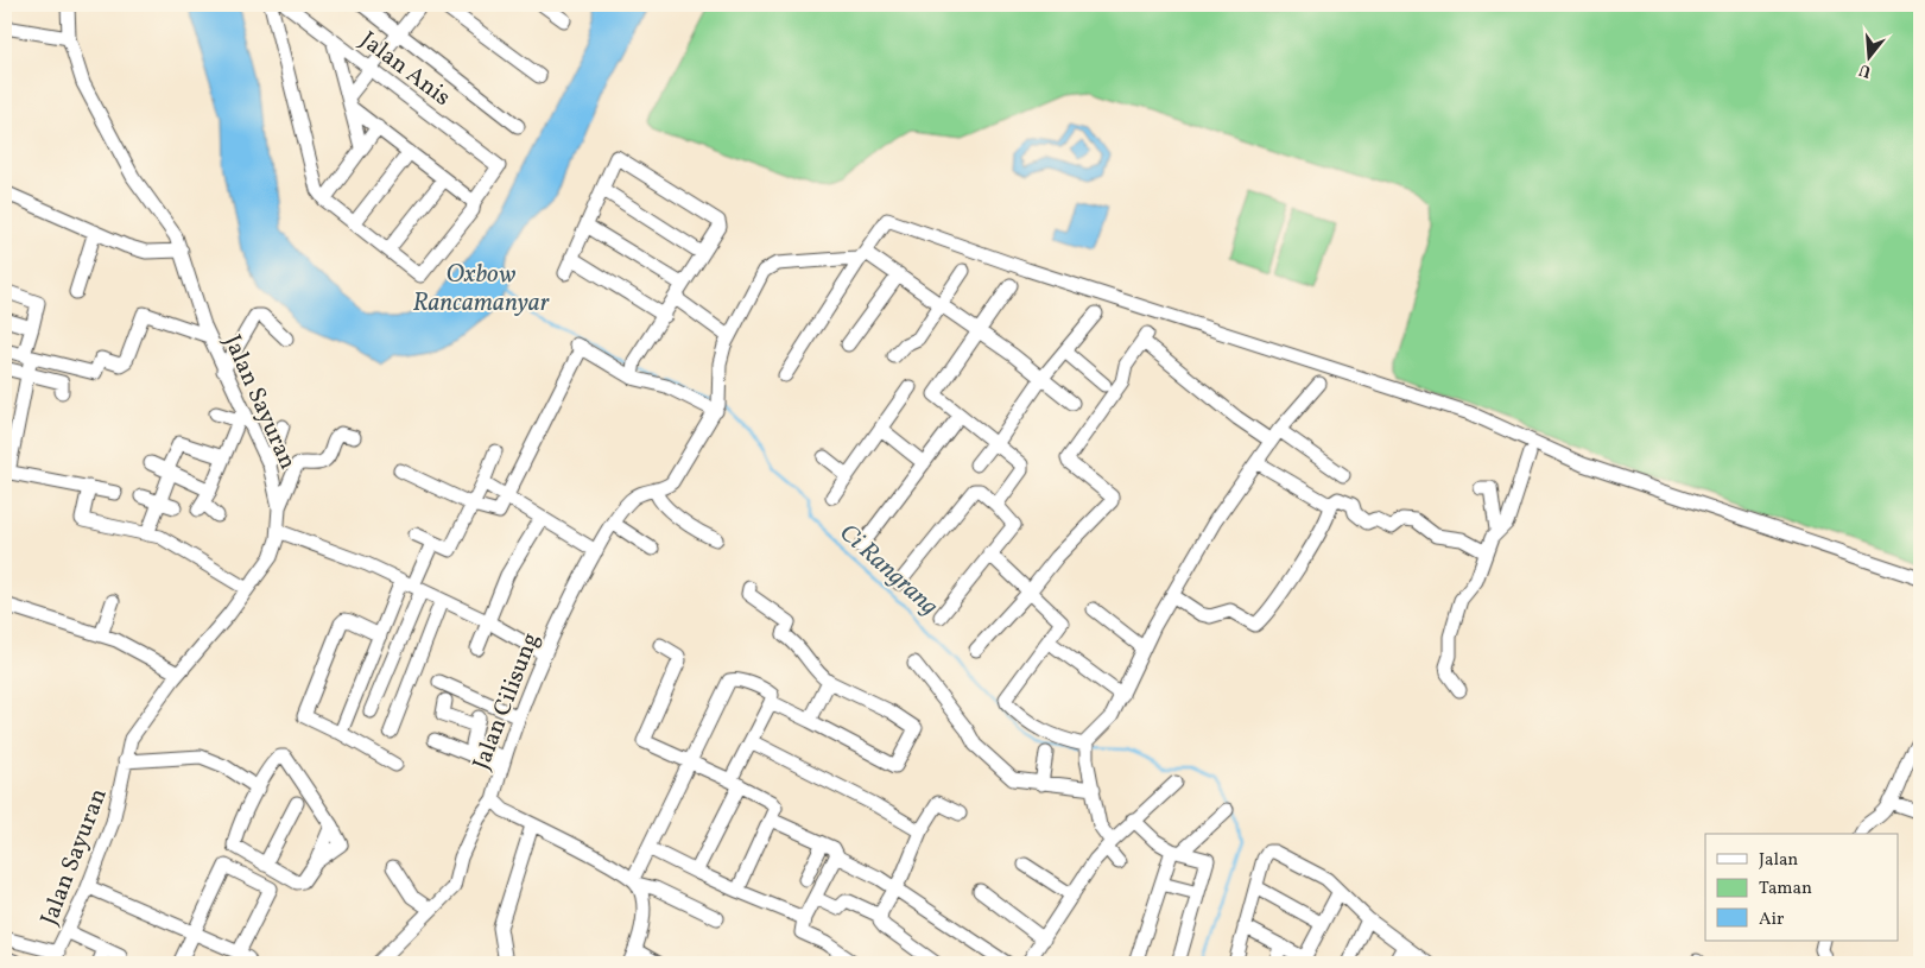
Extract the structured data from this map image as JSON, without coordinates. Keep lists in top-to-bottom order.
{
  "streets": {
    "street": ["Jalan Anis", "Jalan Sayuran", "Jalan Cilisung"]
  },
  "water": ["Oxbow Rancamanyar", "Ci Rangrang"],
  "legend": ["Jalan", "Taman", "Air"],
  "north": "bottom"
}
